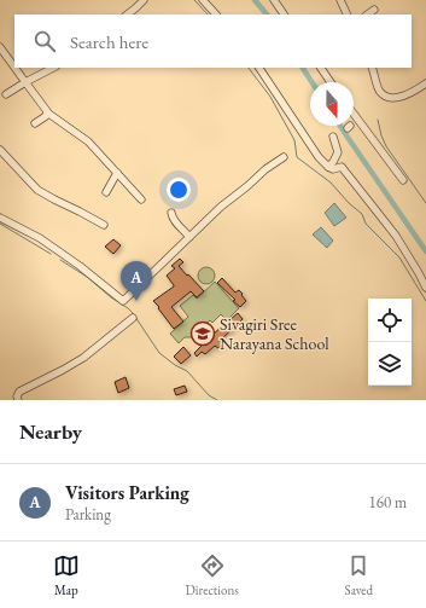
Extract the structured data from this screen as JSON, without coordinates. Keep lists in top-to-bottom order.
{
  "places": {
    "school or university": ["Sivagiri Sree Narayana School"]
  },
  "north": "bottom",
  "page": {
    "search": "Search here",
    "pins": "A",
    "heading": "Nearby",
    "list": [
      {
        "mark": "A",
        "name": "Visitors Parking",
        "note": "Parking",
        "value": "160 m"
      }
    ],
    "nav": ["Map", "Directions", "Saved"]
  }
}
